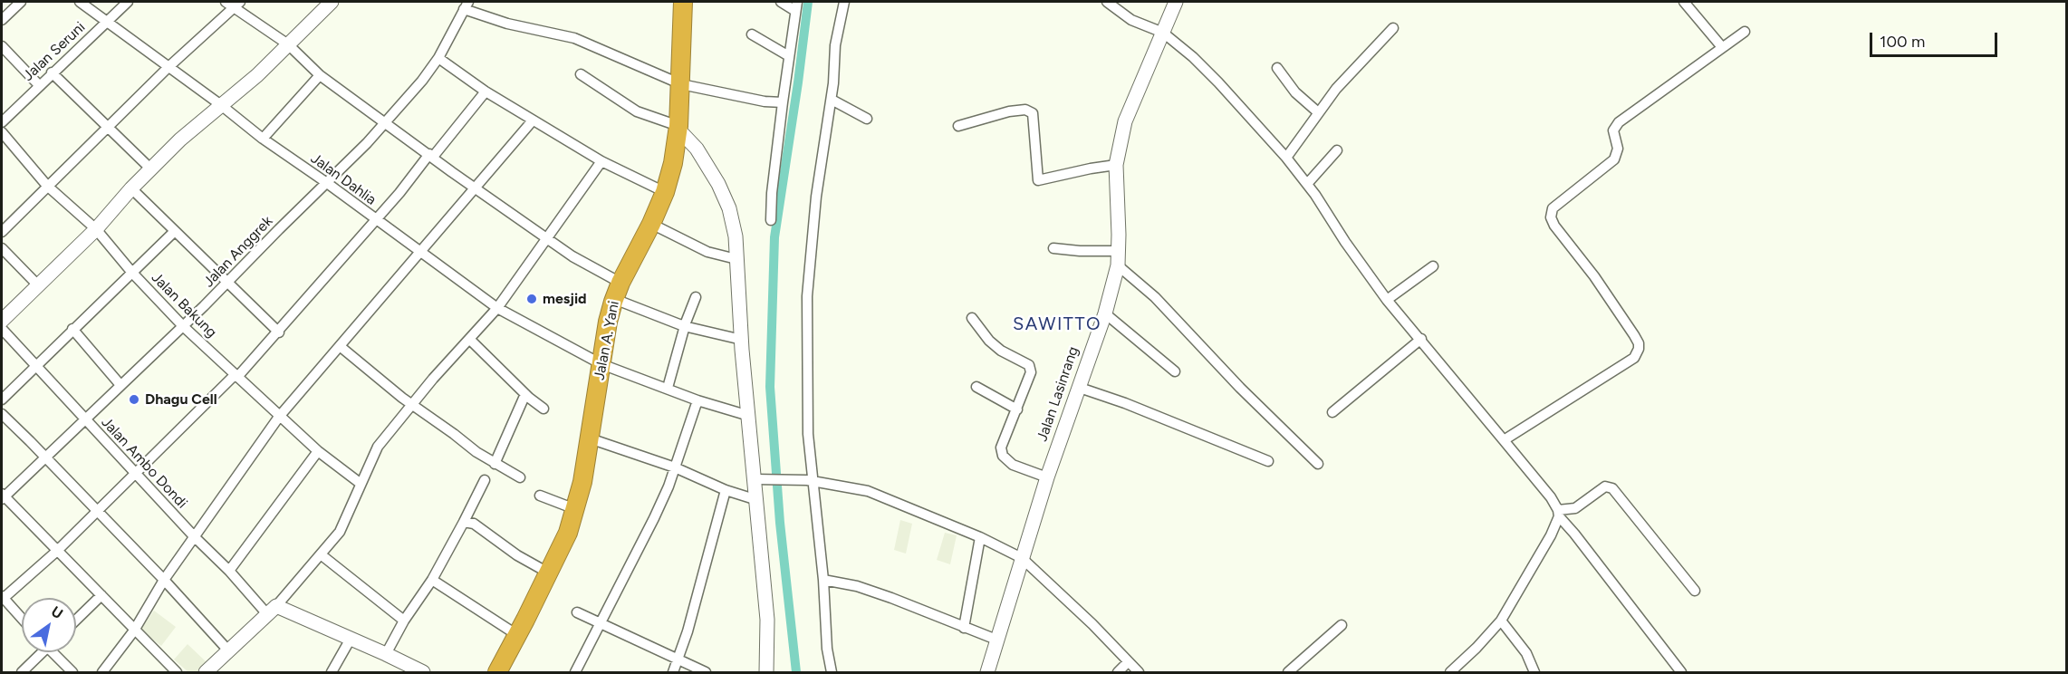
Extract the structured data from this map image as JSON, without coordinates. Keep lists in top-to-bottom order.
{
  "streets": {
    "highway": ["Jalan A. Yani"],
    "street": [
      "Jalan Seruni",
      "Jalan Dahlia",
      "Jalan Anggrek",
      "Jalan Bakung",
      "Jalan Lasinrang",
      "Jalan Ambo Dondi"
    ]
  },
  "crossings": [
    ["Jalan Seruni", "Jalan Dahlia"],
    ["Jalan Dahlia", "Jalan Anggrek"],
    ["Jalan Dahlia", "Jalan A. Yani"],
    ["Jalan Anggrek", "Jalan Bakung"],
    ["Jalan Anggrek", "Jalan Ambo Dondi"]
  ],
  "districts": ["SAWITTO"],
  "places": ["mesjid", "Dhagu Cell"],
  "scale_bar": "100 m",
  "north": "top right"
}
